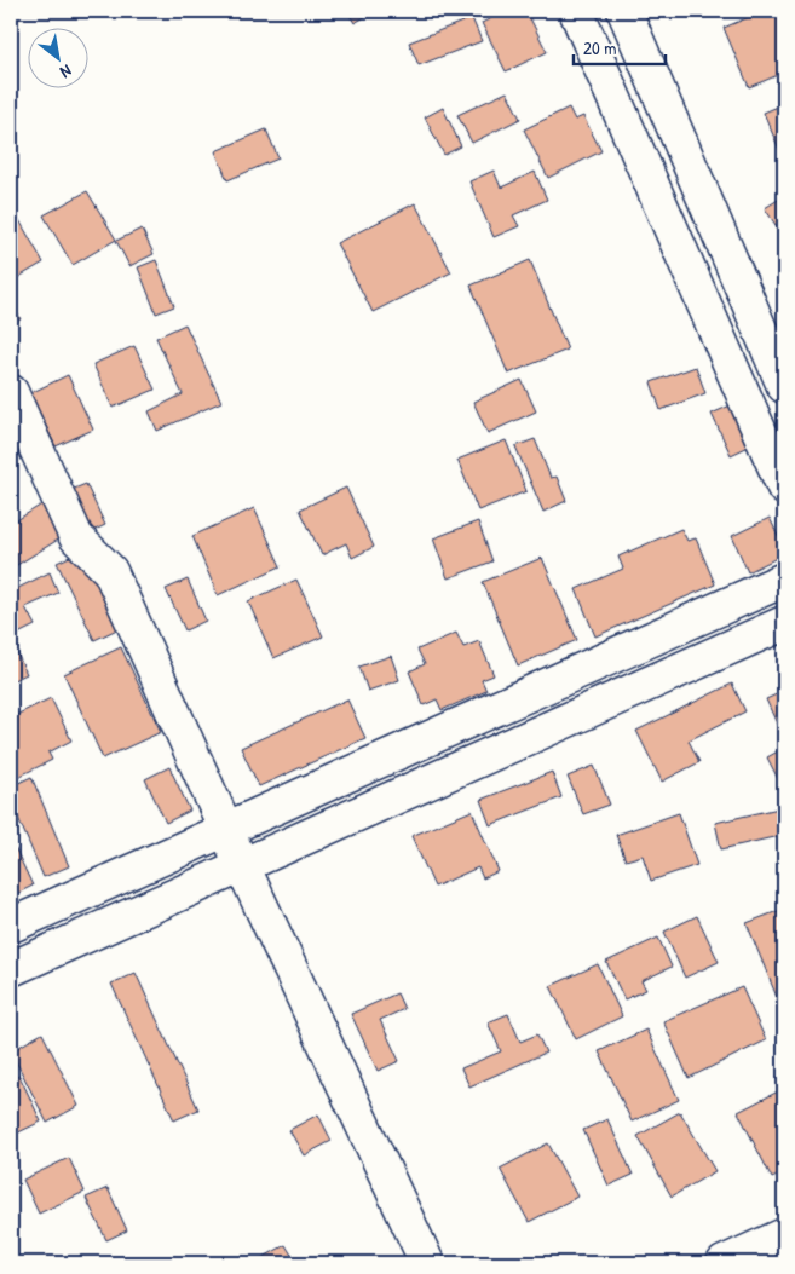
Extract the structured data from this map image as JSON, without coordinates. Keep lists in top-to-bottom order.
{
  "scale_bar": "20 m",
  "north": "bottom right"
}
